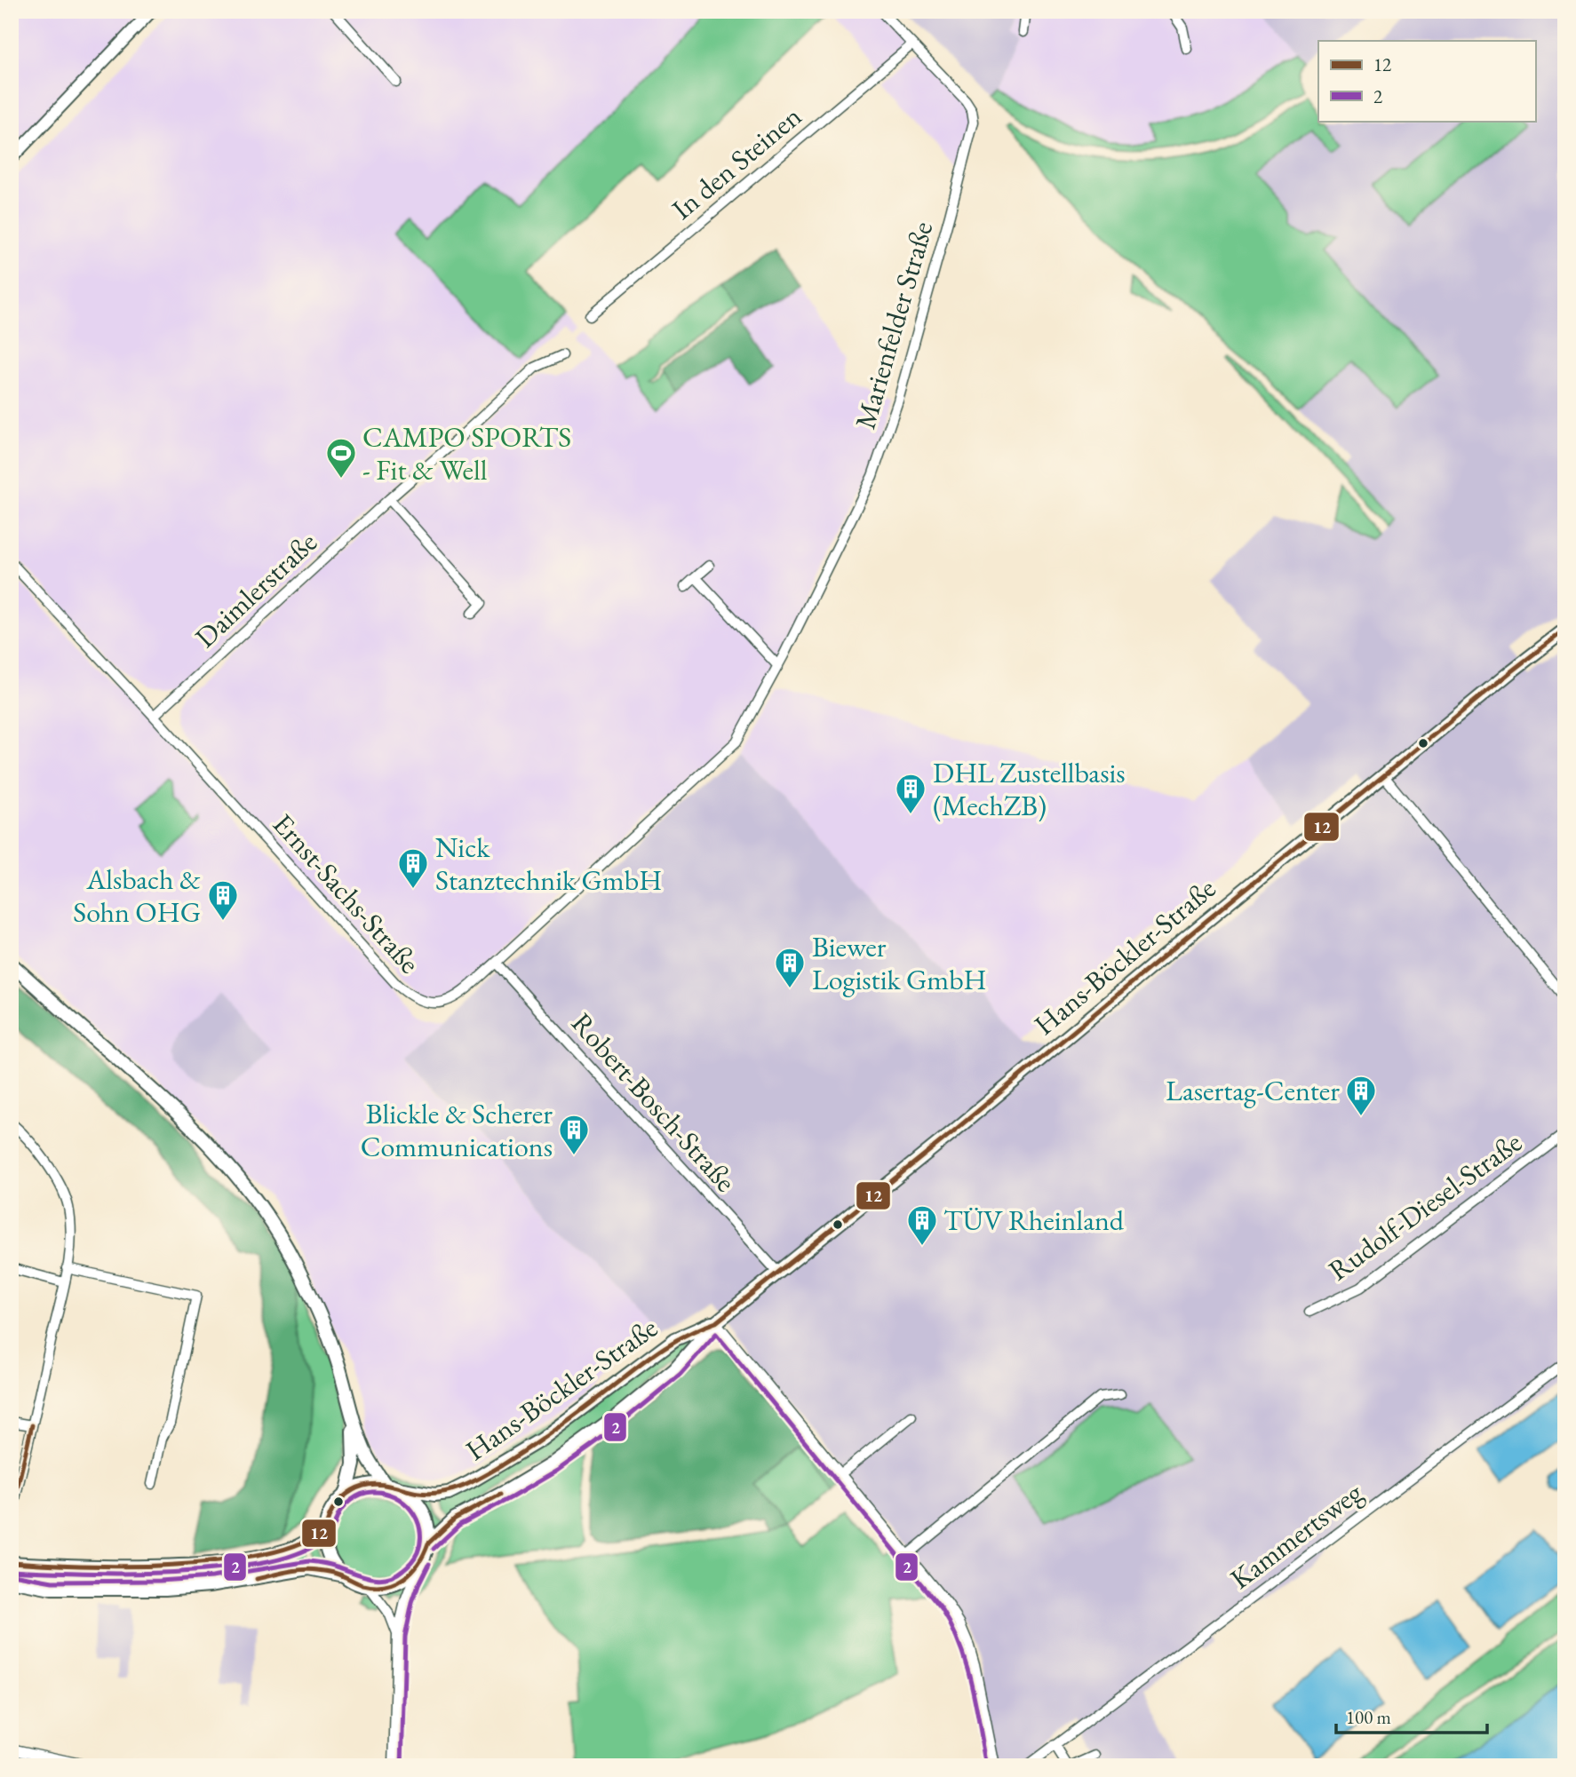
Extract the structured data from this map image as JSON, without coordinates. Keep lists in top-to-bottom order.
{
  "streets": {
    "main road": ["Hans-Böckler-Straße"],
    "street": [
      "In den Steinen",
      "Marienfelder Straße",
      "Daimlerstraße",
      "Ernst-Sachs-Straße",
      "Robert-Bosch-Straße",
      "Rudolf-Diesel-Straße",
      "Kammertsweg"
    ]
  },
  "crossings": [
    ["In den Steinen", "Marienfelder Straße"],
    ["Marienfelder Straße", "Ernst-Sachs-Straße"],
    ["Daimlerstraße", "Ernst-Sachs-Straße"],
    ["Ernst-Sachs-Straße", "Robert-Bosch-Straße"],
    ["Hans-Böckler-Straße", "Robert-Bosch-Straße"]
  ],
  "places": {
    "sports": ["CAMPO SPORTS - Fit & Well"],
    "building": [
      "DHL Zustellbasis (MechZB)",
      "Nick Stanztechnik GmbH",
      "Alsbach & Sohn OHG",
      "Biewer Logistik GmbH",
      "Lasertag-Center",
      "Blickle & Scherer Communications",
      "TÜV Rheinland"
    ]
  },
  "lines": ["transit line 12", "transit line 2"],
  "legend": ["12", "2"],
  "scale_bar": "100 m"
}
